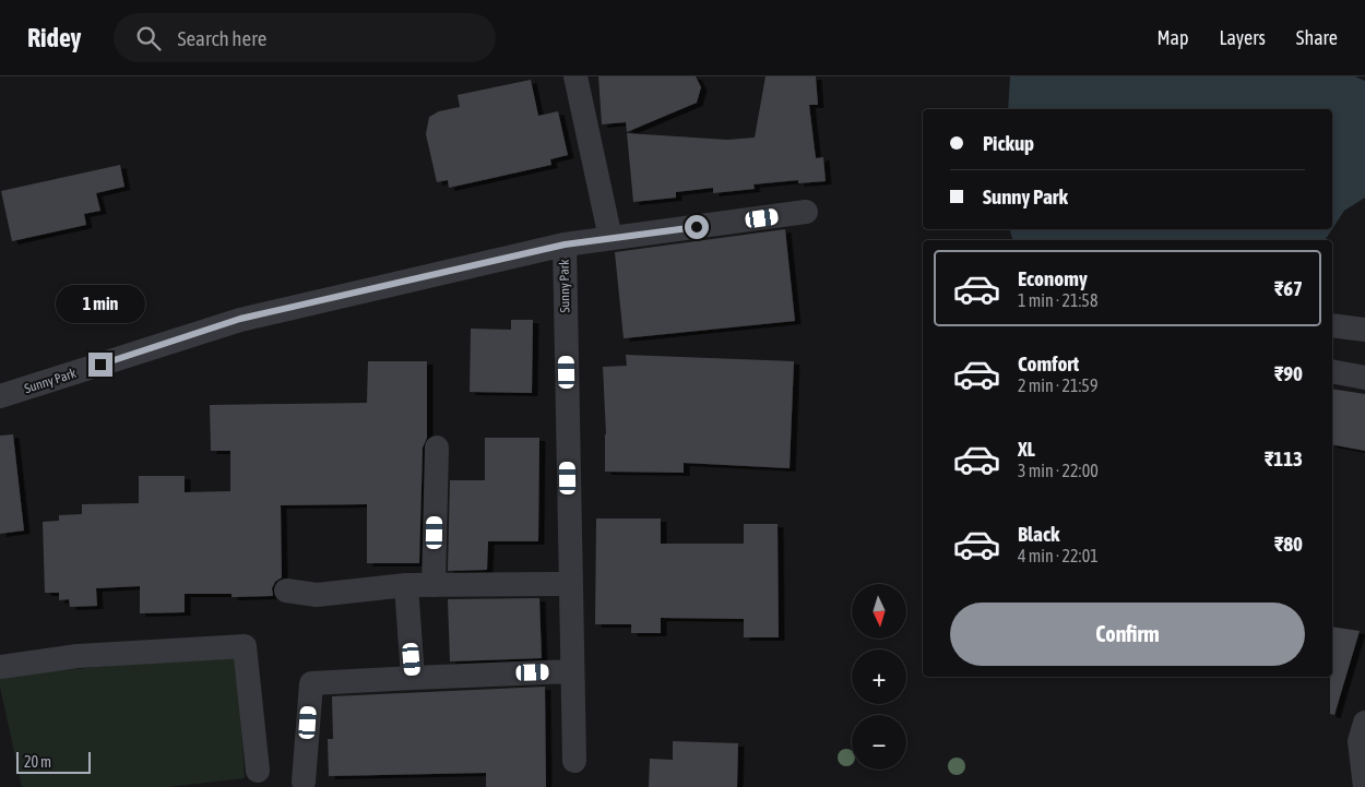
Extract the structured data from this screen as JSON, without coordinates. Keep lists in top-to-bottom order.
{
  "streets": {
    "street": ["Sunny Park"]
  },
  "scale_bar": "20 m",
  "north": "bottom",
  "page": {
    "header": "Ridey",
    "search": "Search here",
    "nav": ["Map", "Layers", "Share"],
    "banner": ["Pickup", "Sunny Park"],
    "list": [
      {
        "name": "Economy",
        "note": "1 min · 21:58",
        "value": "₹67"
      },
      {
        "name": "Comfort",
        "note": "2 min · 21:59",
        "value": "₹90"
      },
      {
        "name": "XL",
        "note": "3 min · 22:00",
        "value": "₹113"
      },
      {
        "name": "Black",
        "note": "4 min · 22:01",
        "value": "₹80"
      }
    ],
    "bubble": "1 min",
    "map_buttons": ["+", "−"],
    "buttons": "Confirm",
    "scale": "20 m"
  }
}
